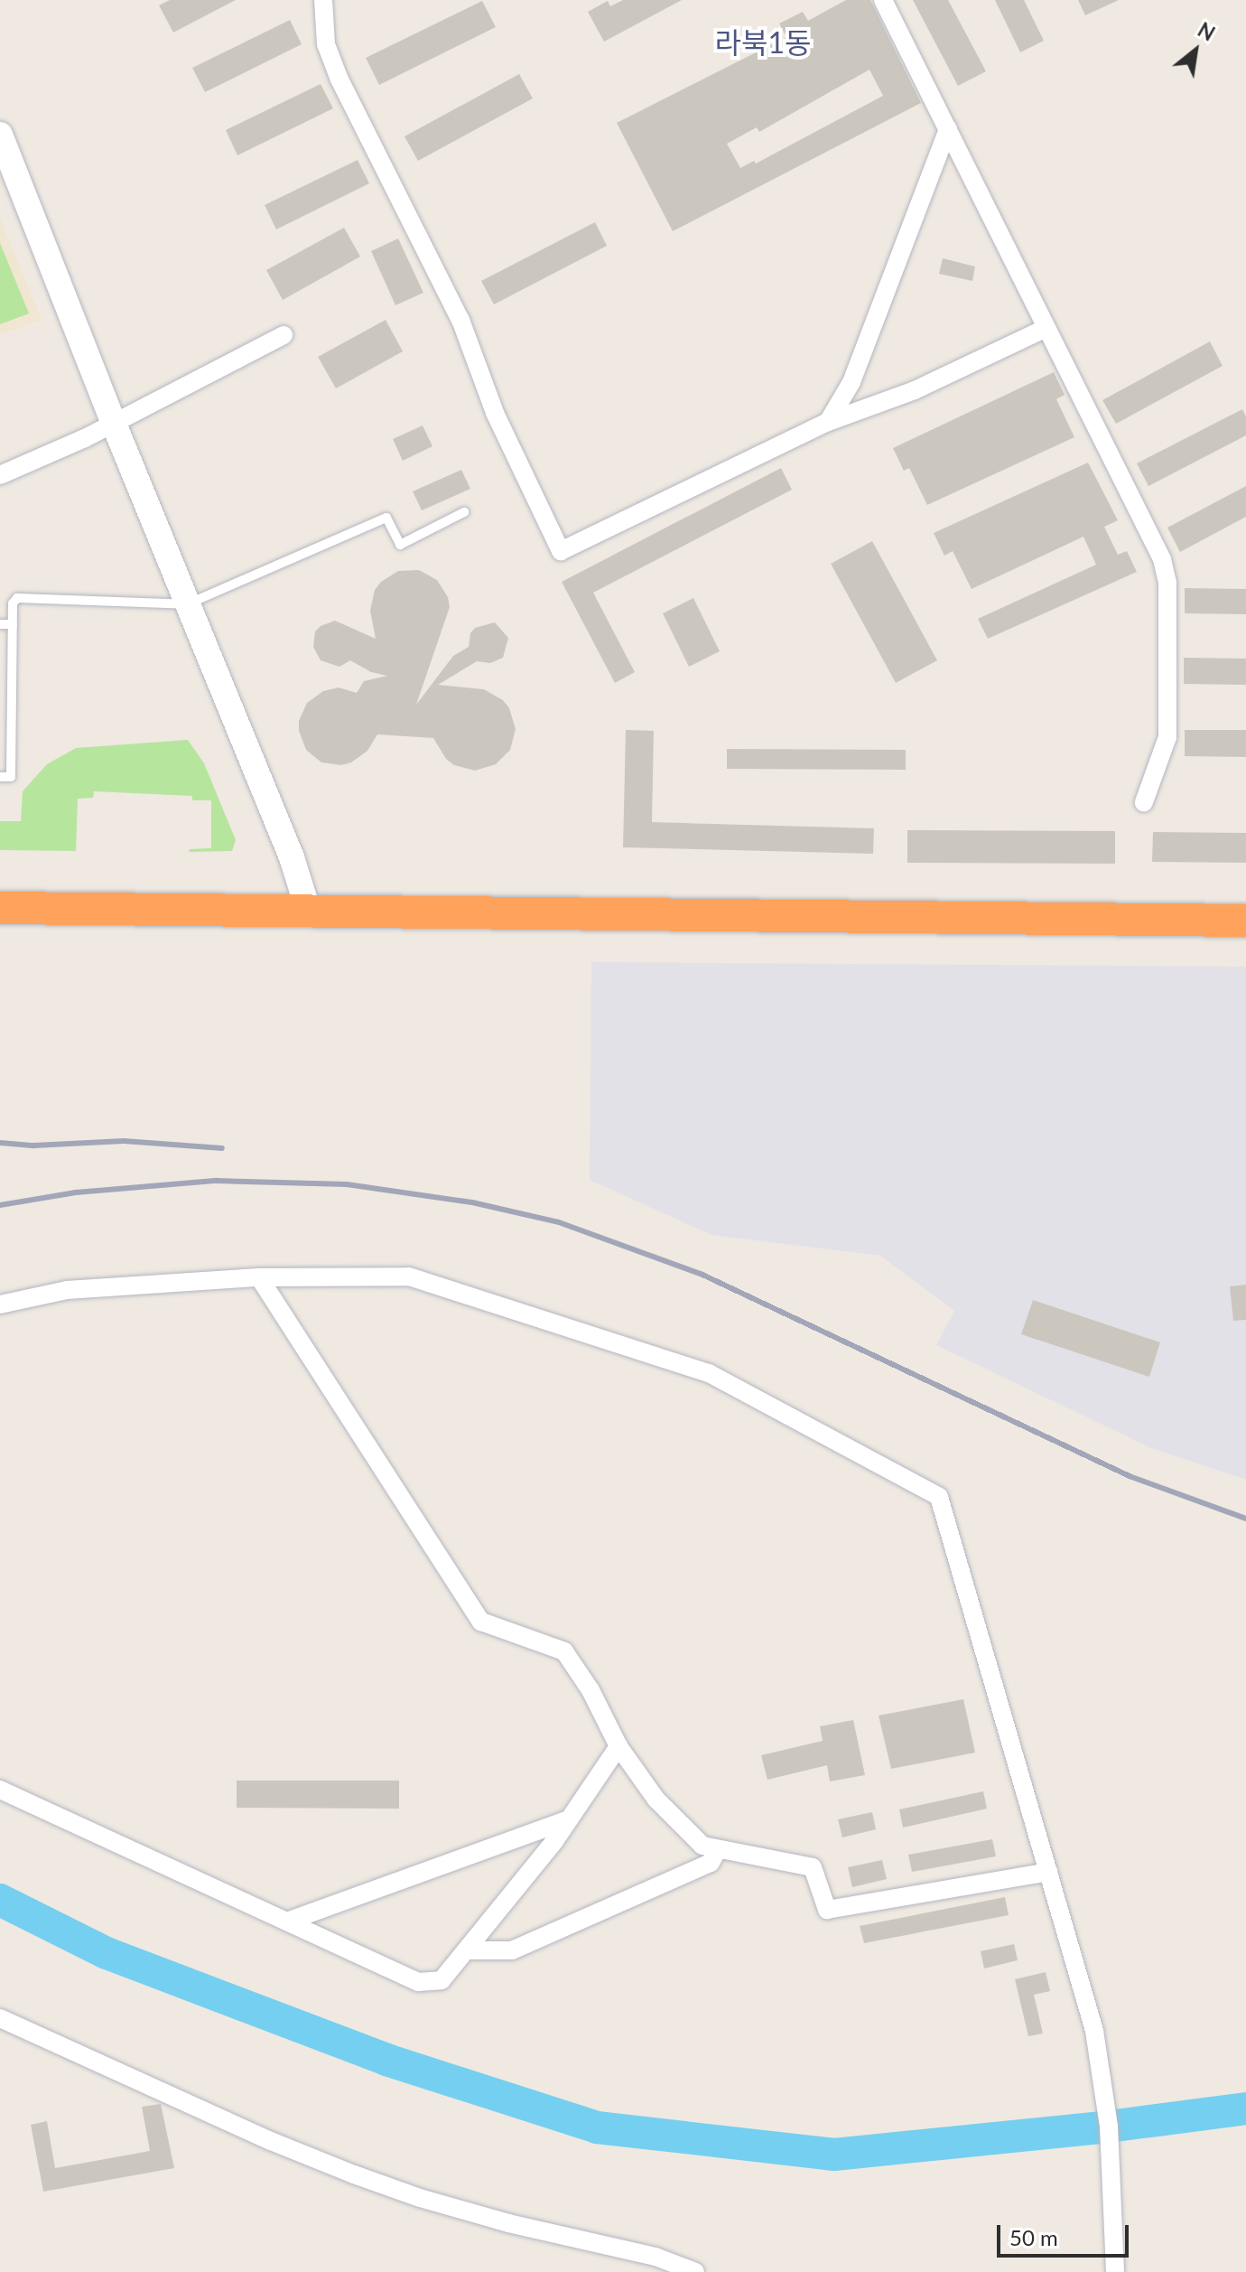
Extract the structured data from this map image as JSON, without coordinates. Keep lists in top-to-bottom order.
{
  "districts": ["라북1동"],
  "scale_bar": "50 m",
  "north": "top right"
}
